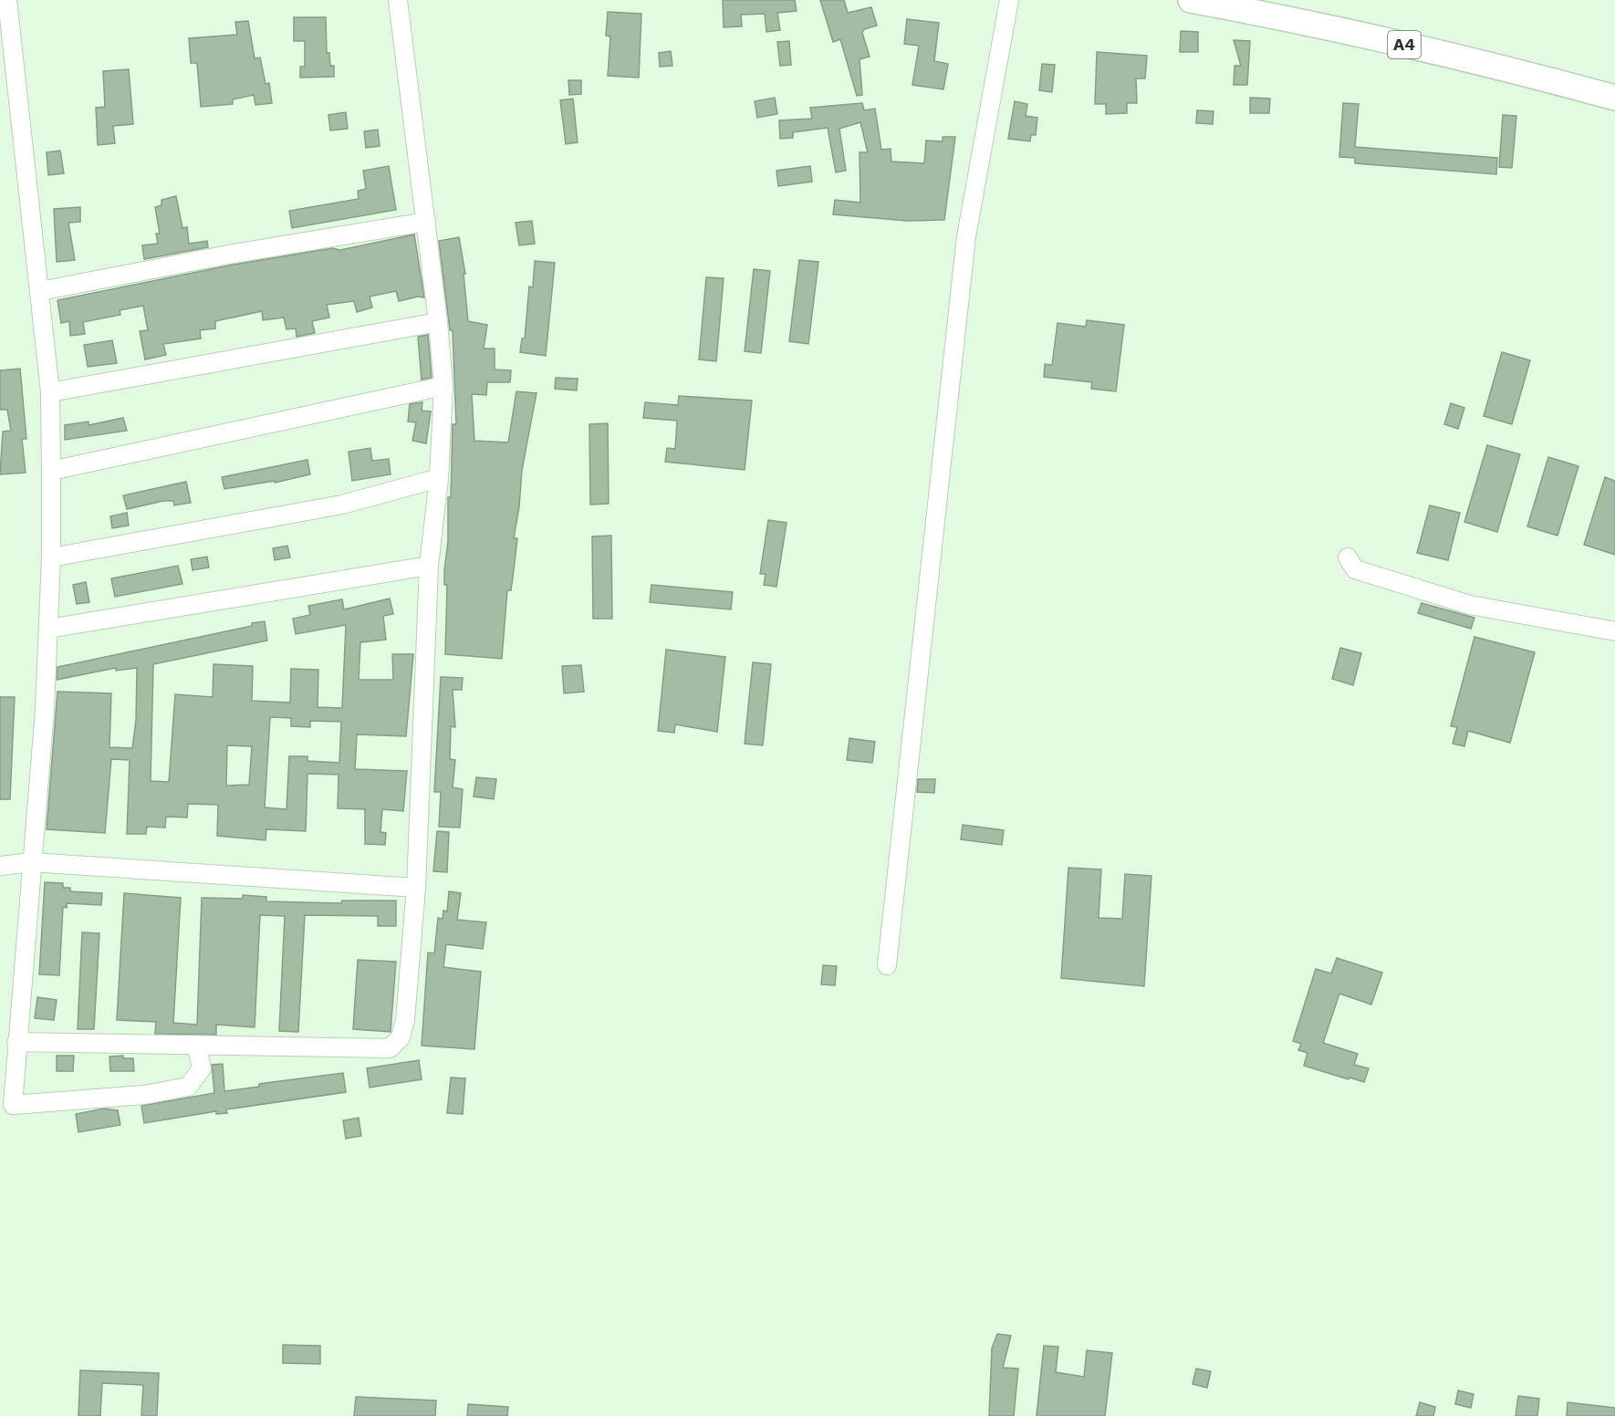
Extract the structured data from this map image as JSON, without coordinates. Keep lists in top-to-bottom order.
{
  "streets": {
    "highway": ["A4"]
  }
}
